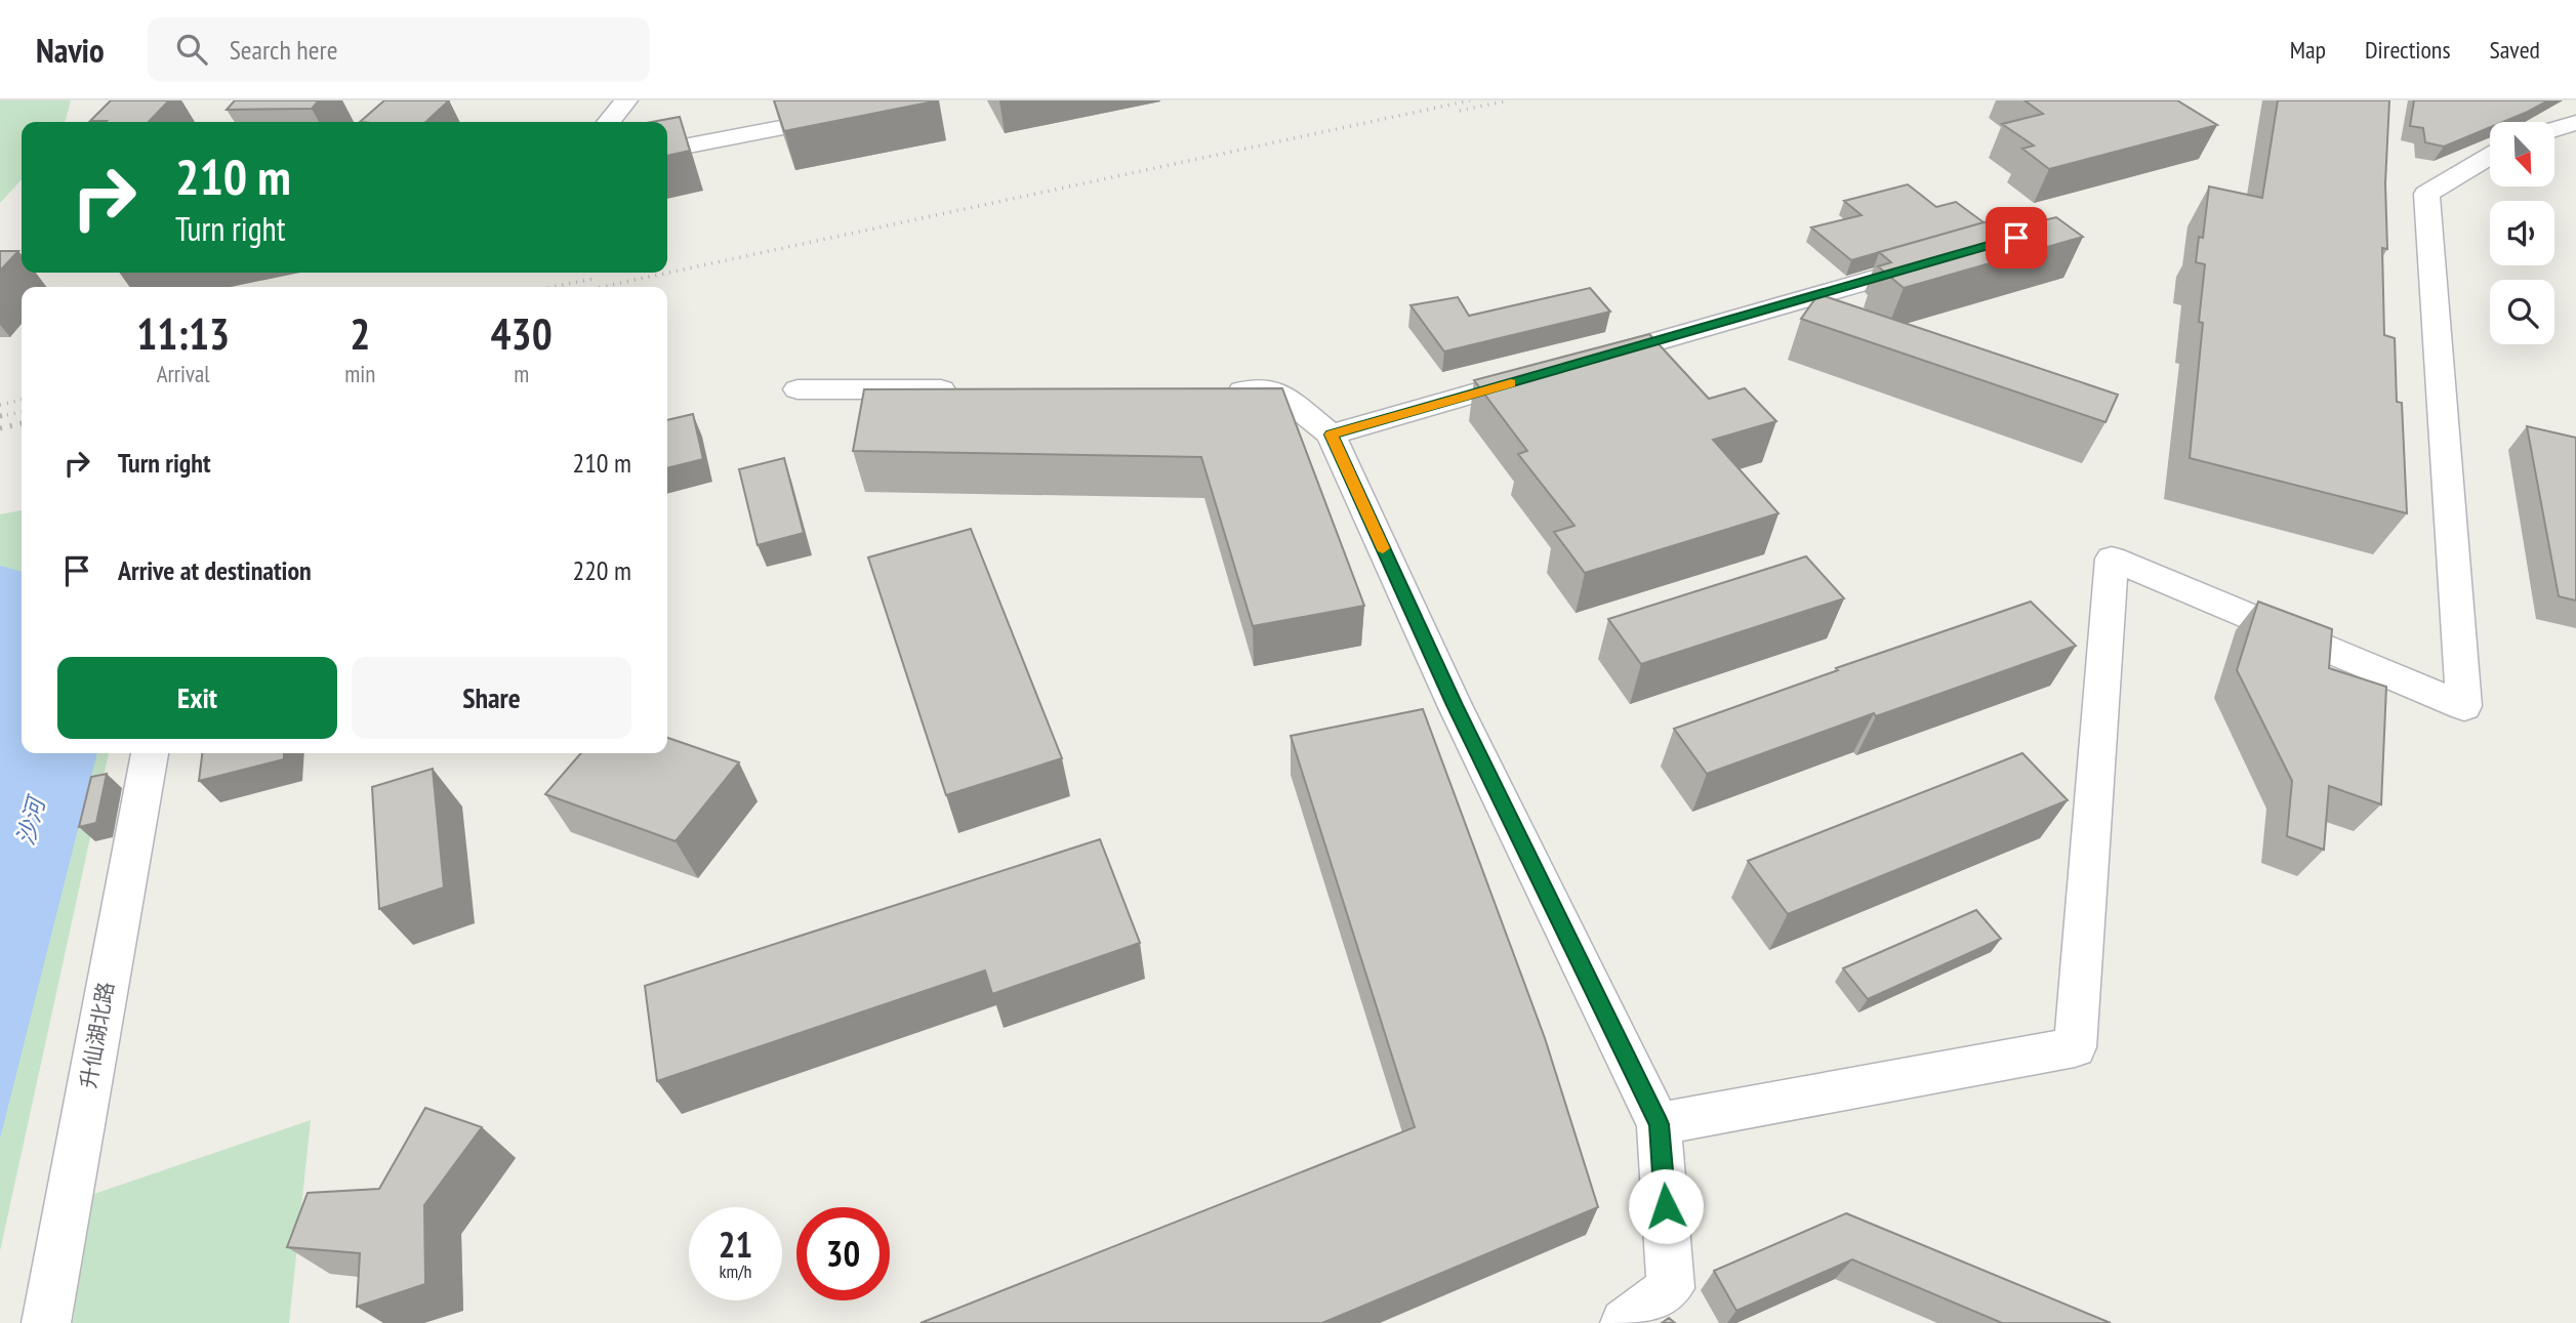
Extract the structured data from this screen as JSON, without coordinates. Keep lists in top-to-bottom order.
{
  "streets": {
    "street": ["升仙湖北路"]
  },
  "water": ["沙河"],
  "north": "bottom right",
  "page": {
    "header": "Navio",
    "search": "Search here",
    "nav": ["Map", "Directions", "Saved"],
    "turn": ["210 m", "Turn right"],
    "eta": [
      "11:13",
      "Arrival",
      "2",
      "min",
      "430",
      "m"
    ],
    "list": [
      {
        "name": "Turn right",
        "value": "210 m"
      },
      {
        "name": "Arrive at destination",
        "value": "220 m"
      }
    ],
    "buttons": ["Exit", "Share"],
    "speed": "21 km/h",
    "limit": "30"
  }
}
